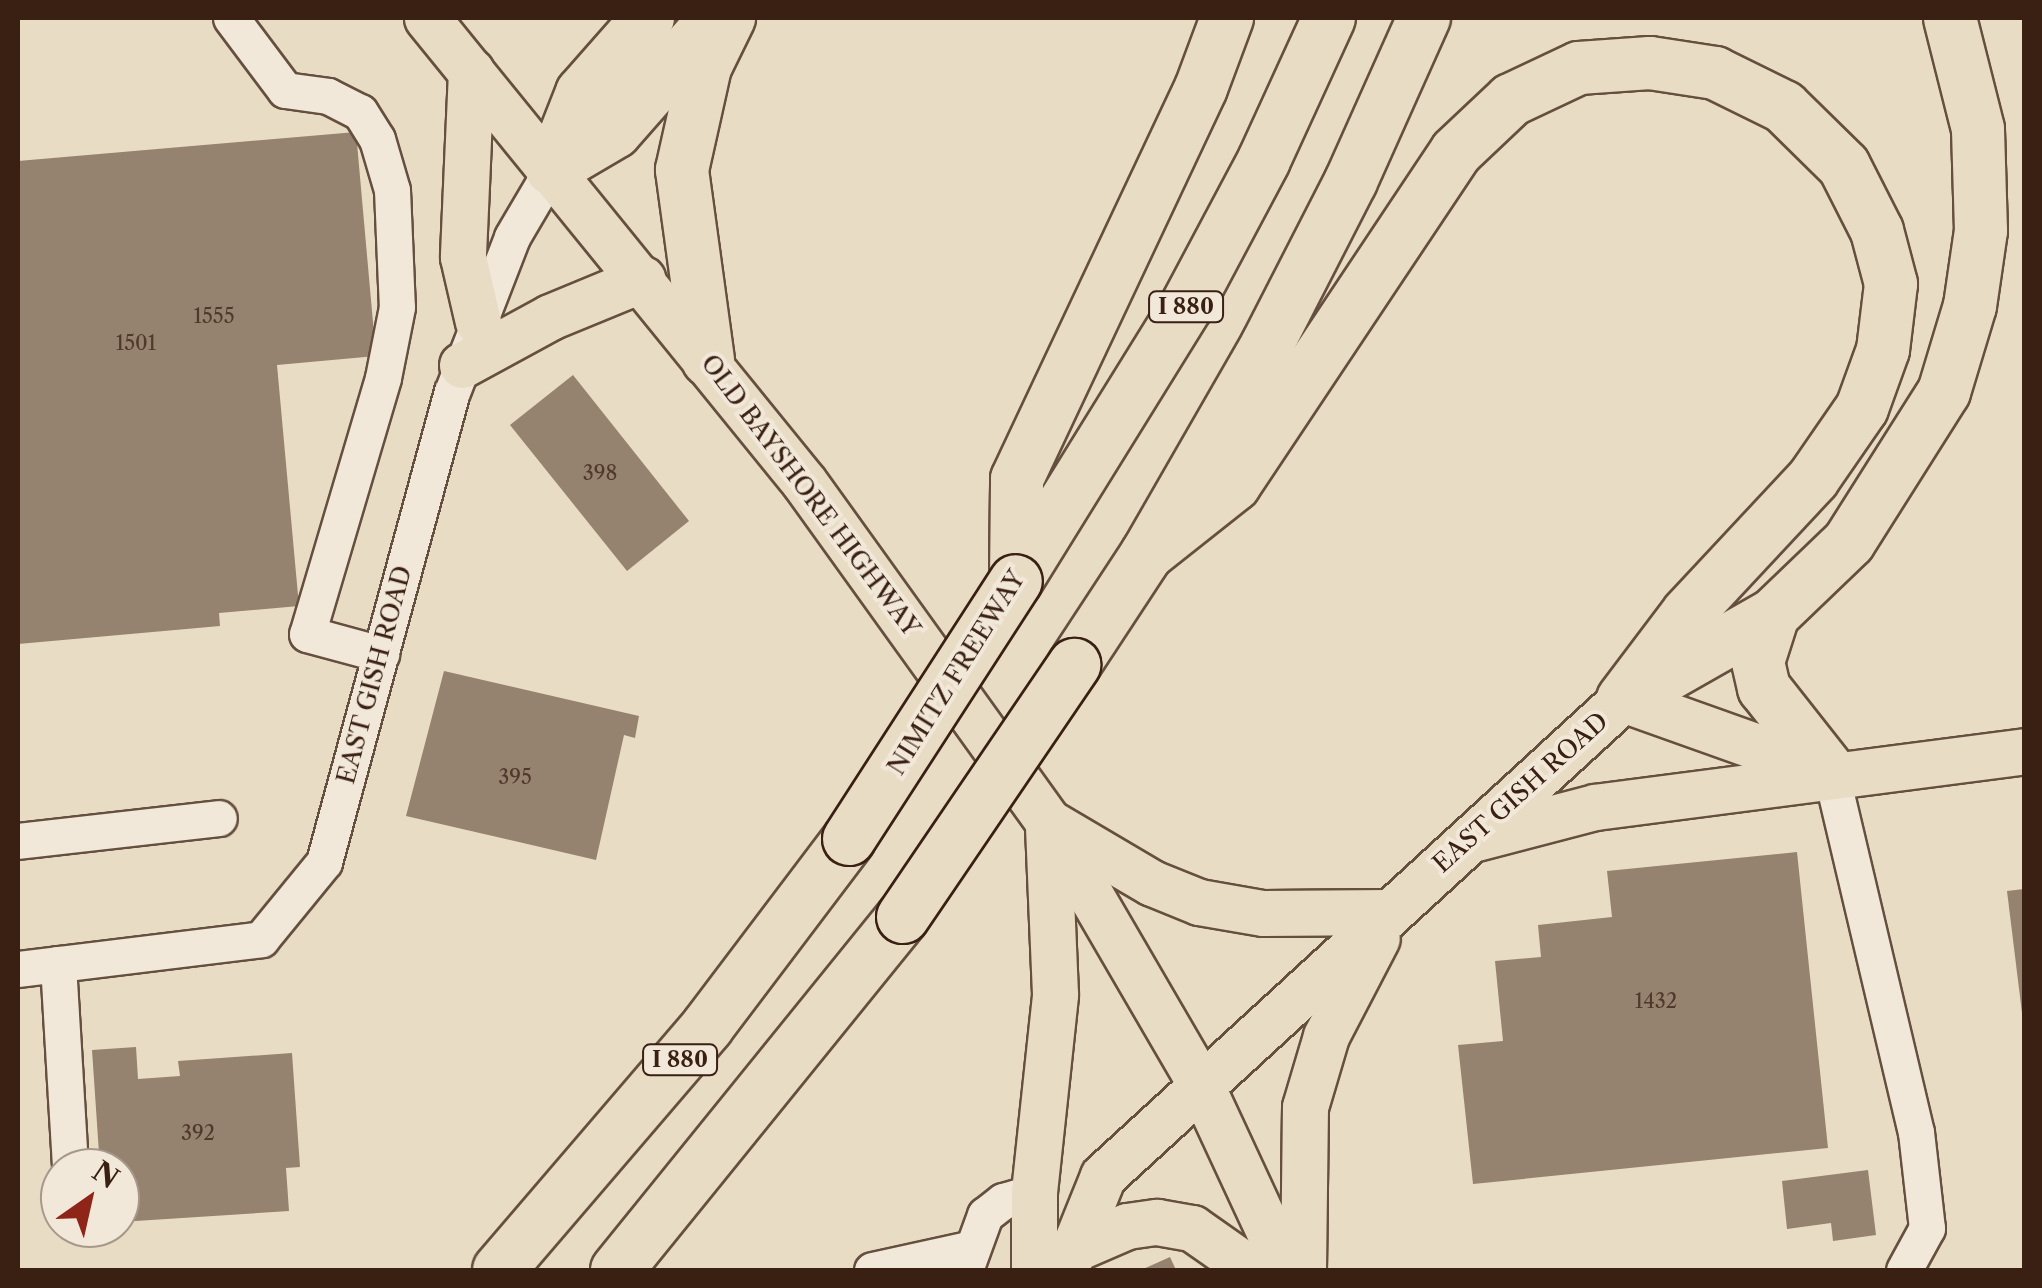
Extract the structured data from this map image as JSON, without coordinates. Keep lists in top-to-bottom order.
{
  "streets": {
    "highway": ["I 880", "NIMITZ FREEWAY"],
    "main road": ["OLD BAYSHORE HIGHWAY", "EAST GISH ROAD"]
  },
  "crossings": [
    ["OLD BAYSHORE HIGHWAY", "EAST GISH ROAD"]
  ],
  "house_numbers": [
    "1555",
    "1501",
    "398",
    "395",
    "1432",
    "392"
  ],
  "north": "top right"
}
